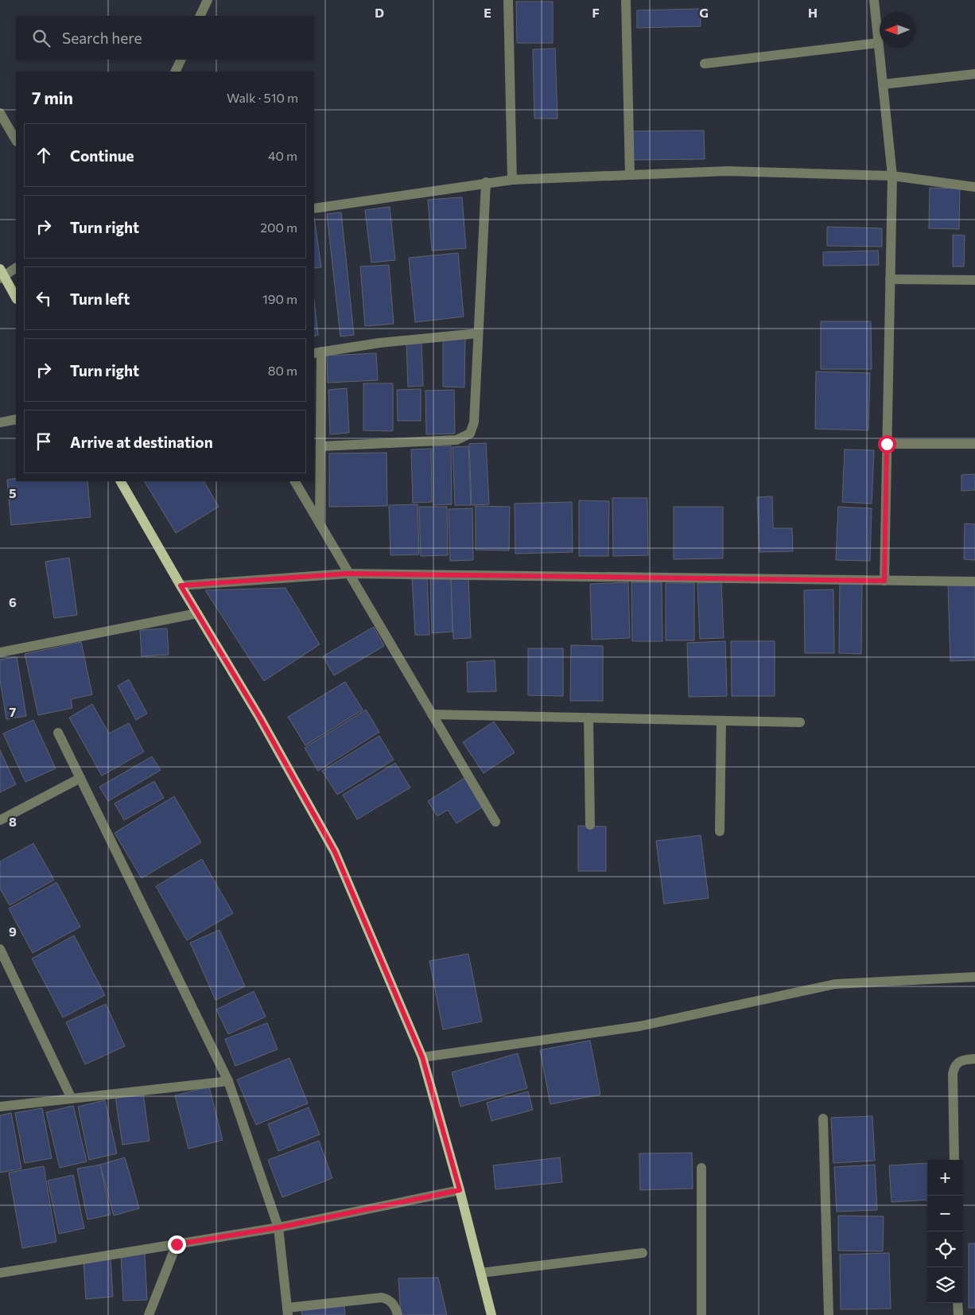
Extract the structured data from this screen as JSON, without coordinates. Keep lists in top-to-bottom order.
{
  "north": "left",
  "page": {
    "search": "Search here",
    "heading": ["7 min", "Walk · 510 m"],
    "list": [
      ["Continue", "40 m"],
      ["Turn right", "200 m"],
      ["Turn left", "190 m"],
      ["Turn right", "80 m"],
      "Arrive at destination"
    ],
    "map_buttons": ["+", "−"]
  },
  "grid": {
    "columns": [
      "D",
      "E",
      "F",
      "G",
      "H"
    ],
    "rows": [
      "5",
      "6",
      "7",
      "8",
      "9"
    ]
  }
}
